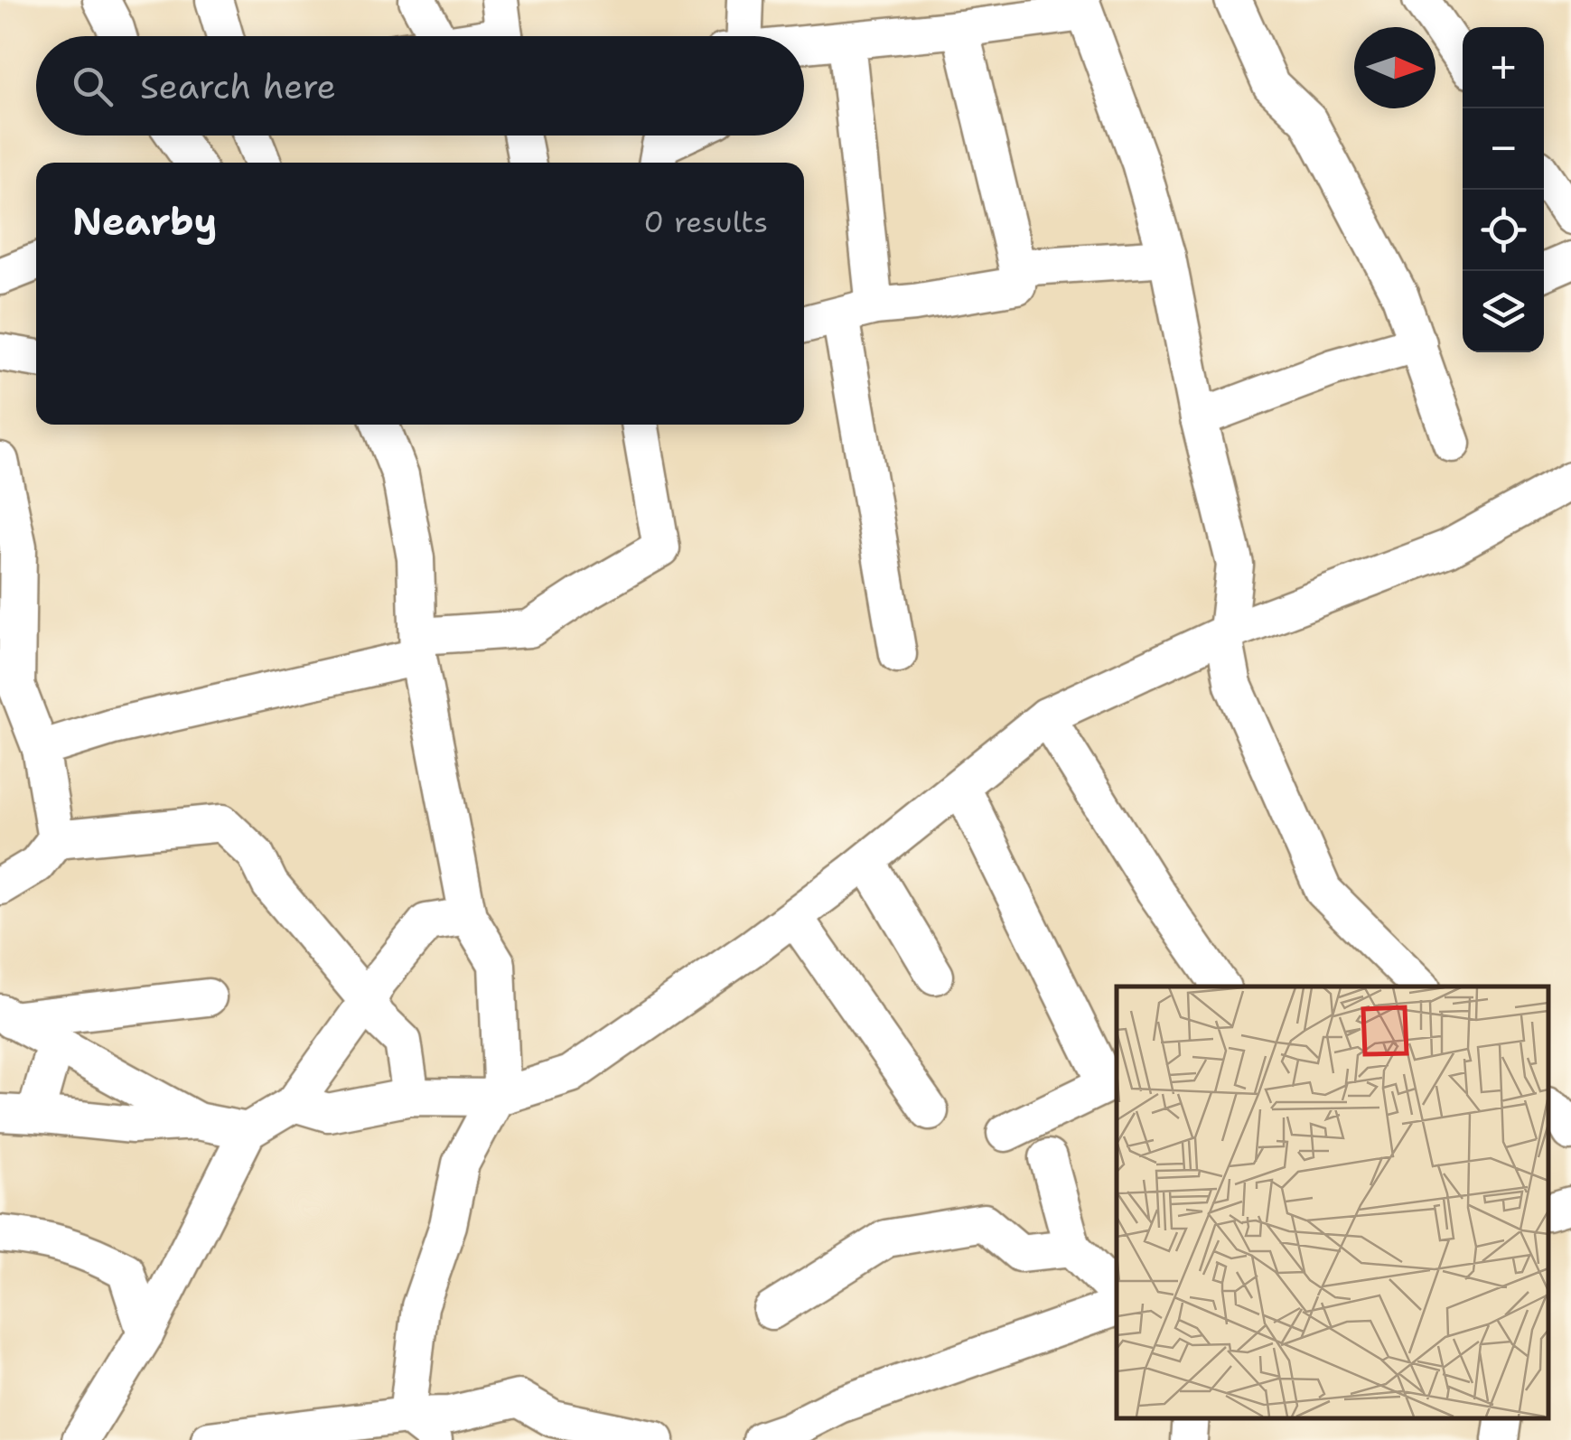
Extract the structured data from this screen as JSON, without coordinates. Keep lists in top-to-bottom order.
{
  "north": "right",
  "page": {
    "map_buttons": ["+", "−"],
    "search": "Search here",
    "heading": ["Nearby", "0 results"]
  }
}
